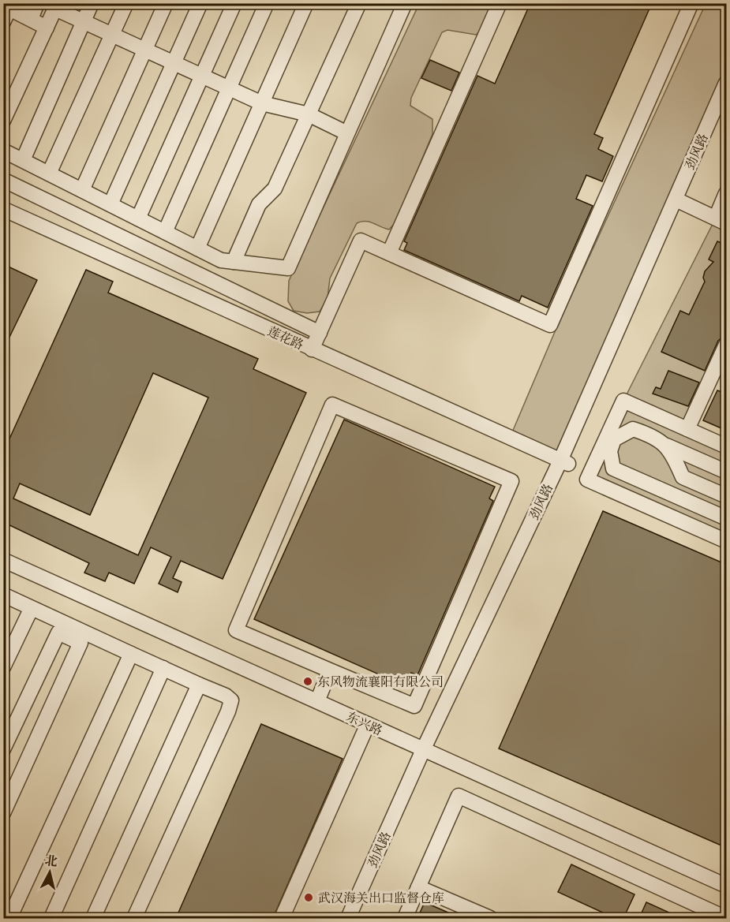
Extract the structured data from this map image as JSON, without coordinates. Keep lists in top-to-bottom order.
{
  "streets": {
    "street": ["劲风路", "莲花路", "东兴路"]
  },
  "crossings": [
    ["劲风路", "莲花路"],
    ["劲风路", "东兴路"]
  ],
  "places": ["东风物流襄阳有限公司", "武汉海关出口监督仓库"],
  "north": "top"
}
